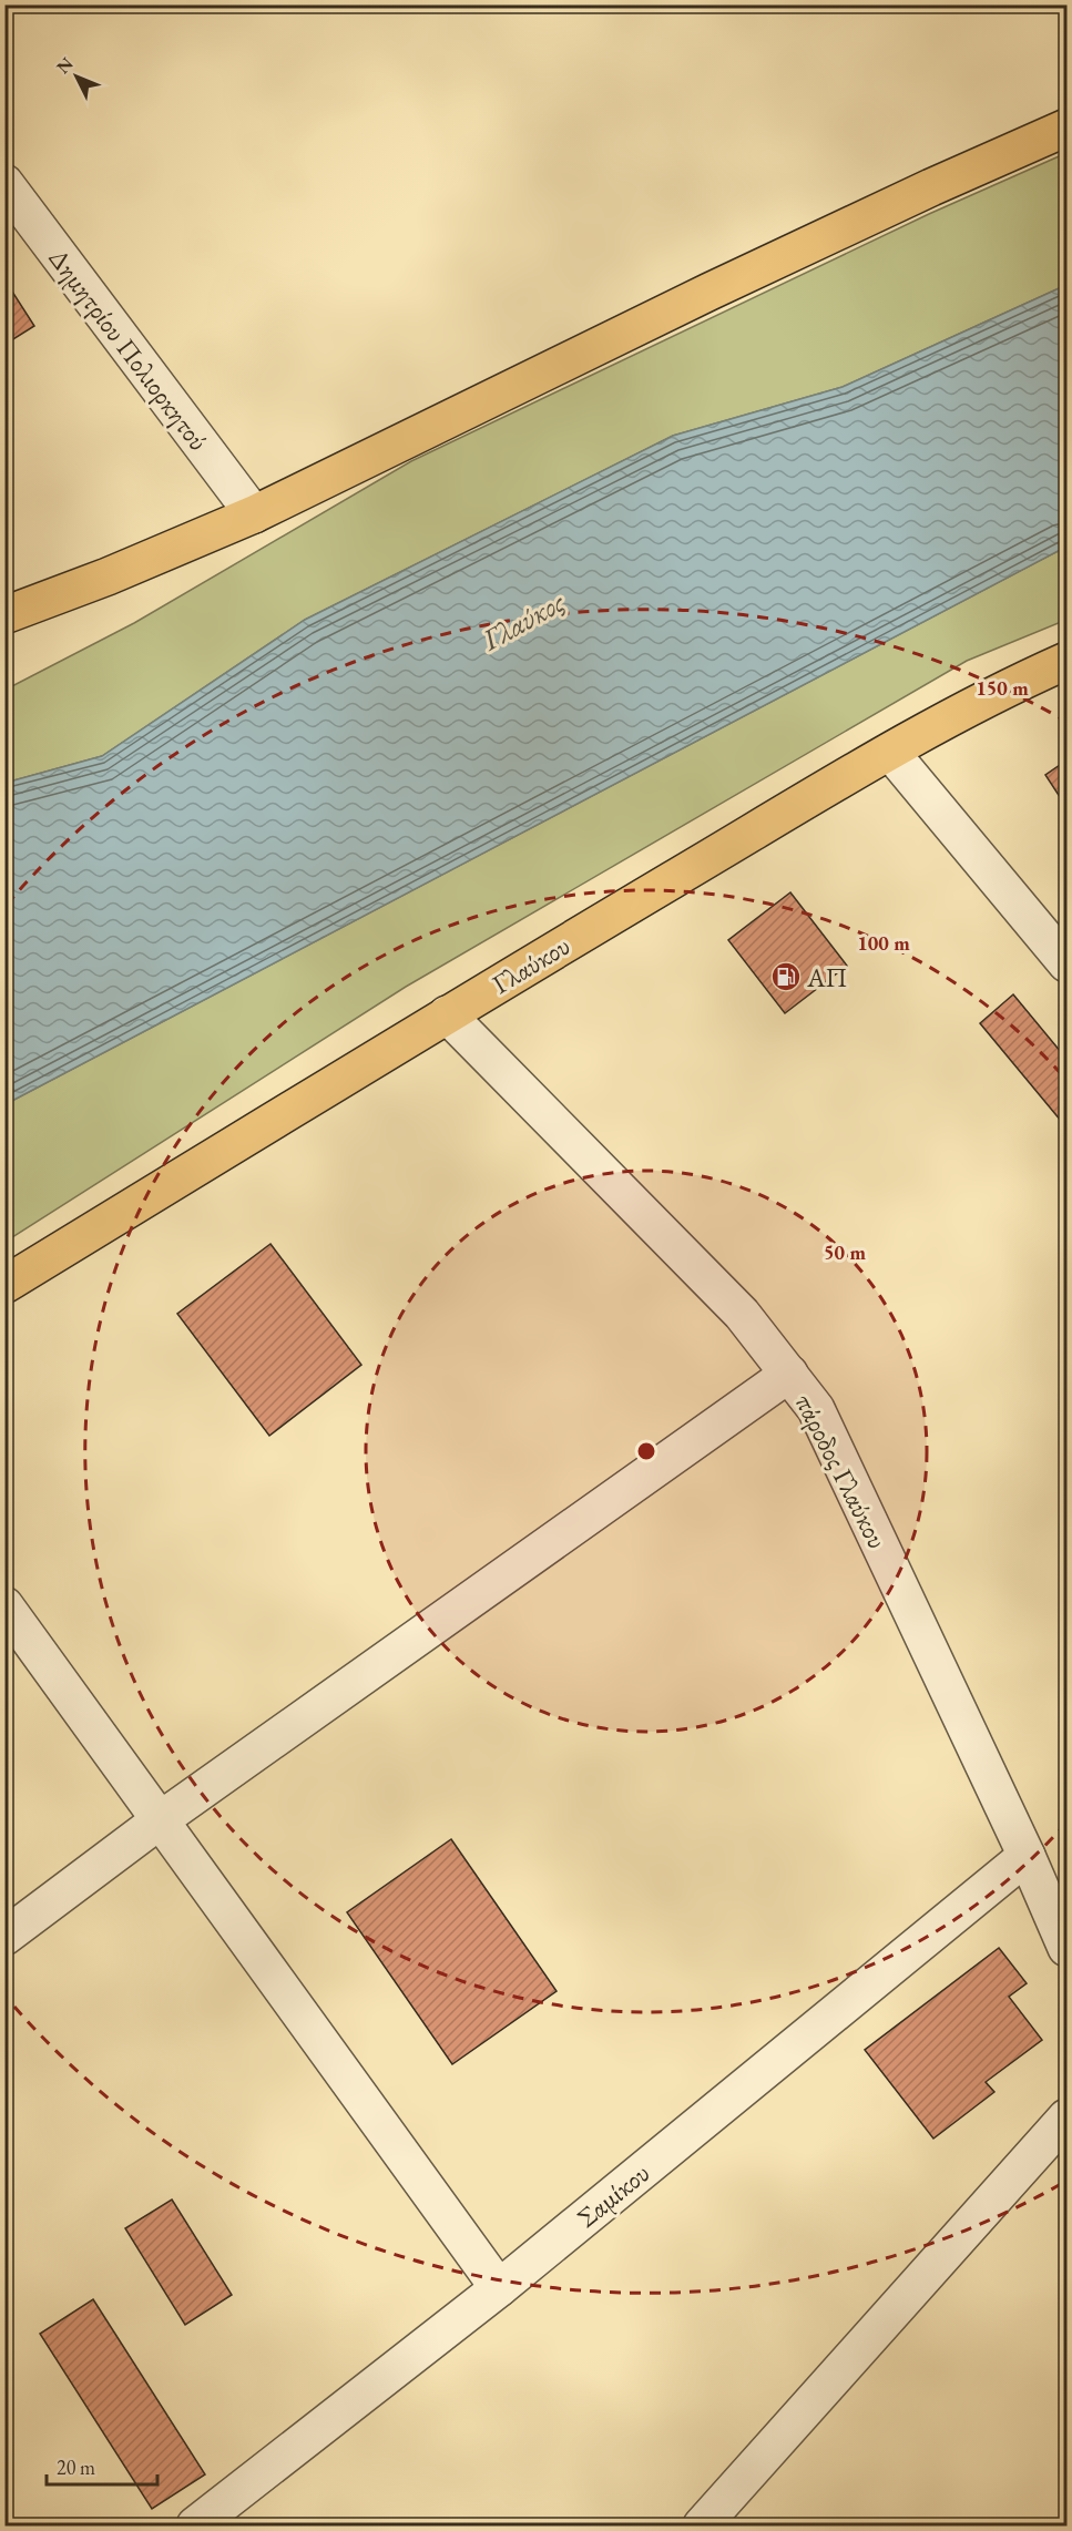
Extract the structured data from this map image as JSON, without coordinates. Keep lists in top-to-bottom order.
{
  "streets": {
    "main road": ["Γλαύκου"],
    "street": ["Δημητρίου Πολιορκητού", "πάροδος Γλαύκου", "Σαμίκου"]
  },
  "crossings": [
    ["Γλαύκου", "πάροδος Γλαύκου"],
    ["πάροδος Γλαύκου", "Σαμίκου"]
  ],
  "water": ["Γλαύκος"],
  "places": {
    "fuel station": ["ΑΠ"]
  },
  "scale_bar": "20 m",
  "north": "top left",
  "rings": ["150 m", "100 m", "50 m"]
}
